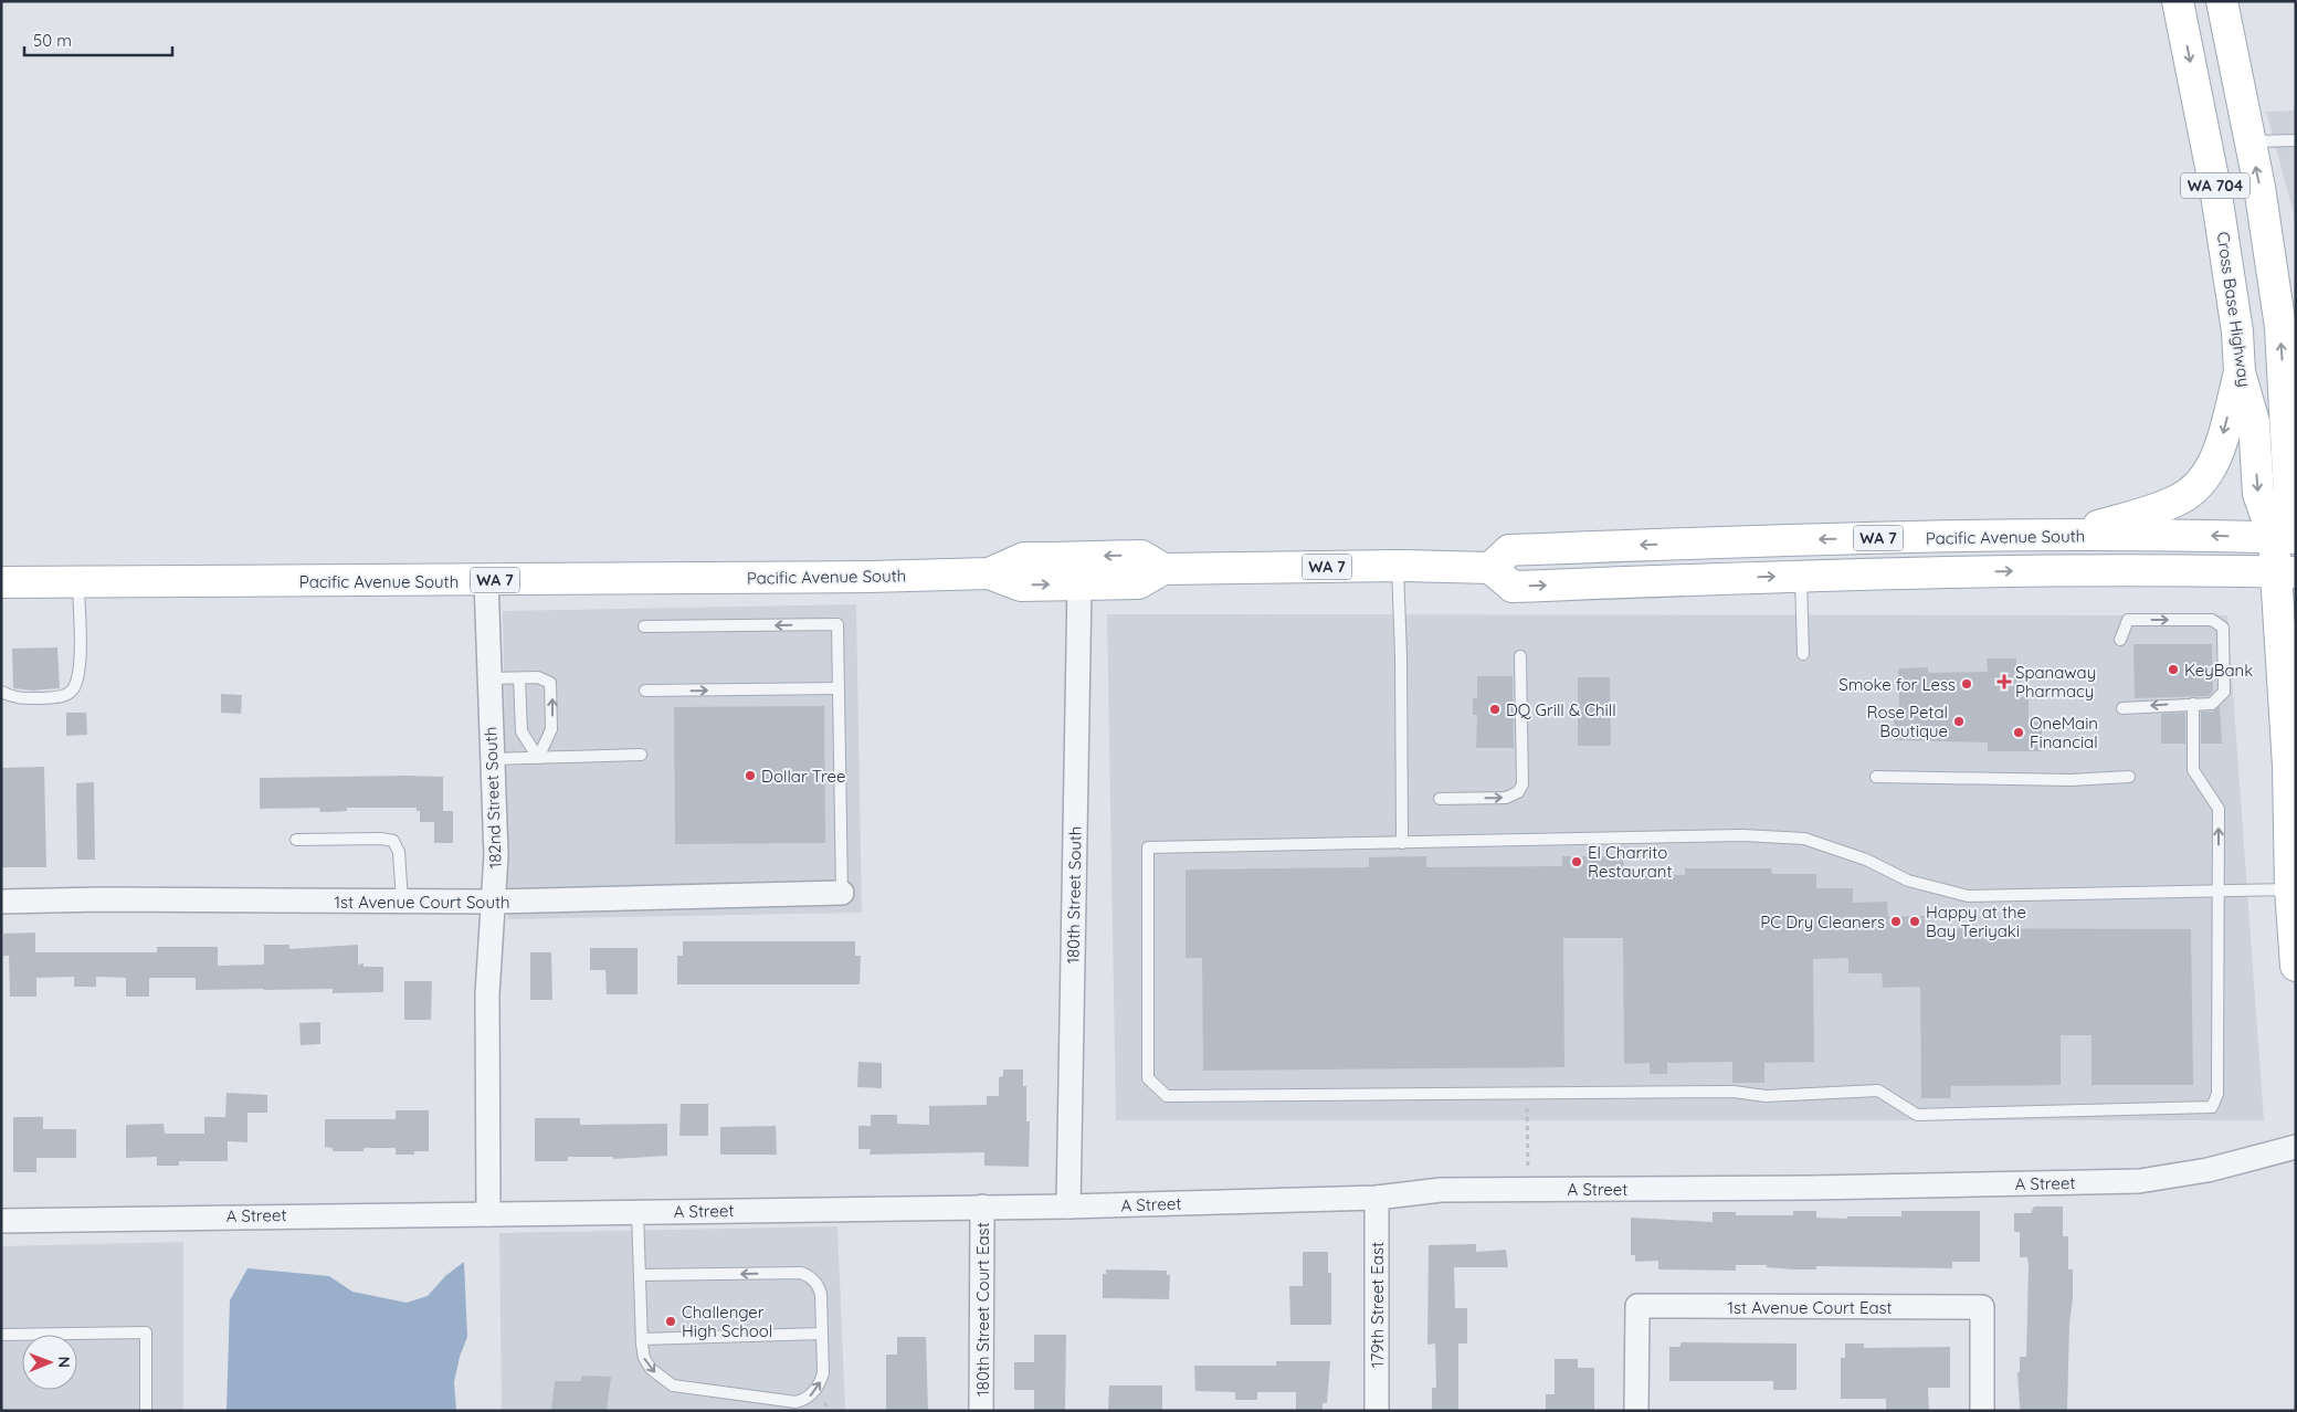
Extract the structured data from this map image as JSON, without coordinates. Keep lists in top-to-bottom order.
{
  "streets": {
    "main road": [
      "WA 704",
      "Cross Base Highway",
      "Pacific Avenue South",
      "WA 7"
    ],
    "street": [
      "182nd Street South",
      "180th Street South",
      "1st Avenue Court South",
      "A Street",
      "179th Street East",
      "1st Avenue Court East",
      "180th Street Court East"
    ]
  },
  "crossings": [
    ["WA 704", "Cross Base Highway"],
    ["WA 704", "Pacific Avenue South"],
    ["Cross Base Highway", "Pacific Avenue South"],
    ["Pacific Avenue South", "182nd Street South"],
    ["Pacific Avenue South", "180th Street South"],
    ["182nd Street South", "1st Avenue Court South"],
    ["182nd Street South", "A Street"],
    ["180th Street South", "A Street"],
    ["A Street", "179th Street East"],
    ["A Street", "180th Street Court East"]
  ],
  "places": {
    "other": [
      "KeyBank",
      "Smoke for Less",
      "DQ Grill & Chill",
      "Rose Petal Boutique",
      "OneMain Financial",
      "Dollar Tree",
      "El Charrito Restaurant",
      "PC Dry Cleaners",
      "Happy at the Bay Teriyaki",
      "Challenger High School"
    ],
    "health": ["Spanaway Pharmacy"]
  },
  "scale_bar": "50 m",
  "north": "right"
}
